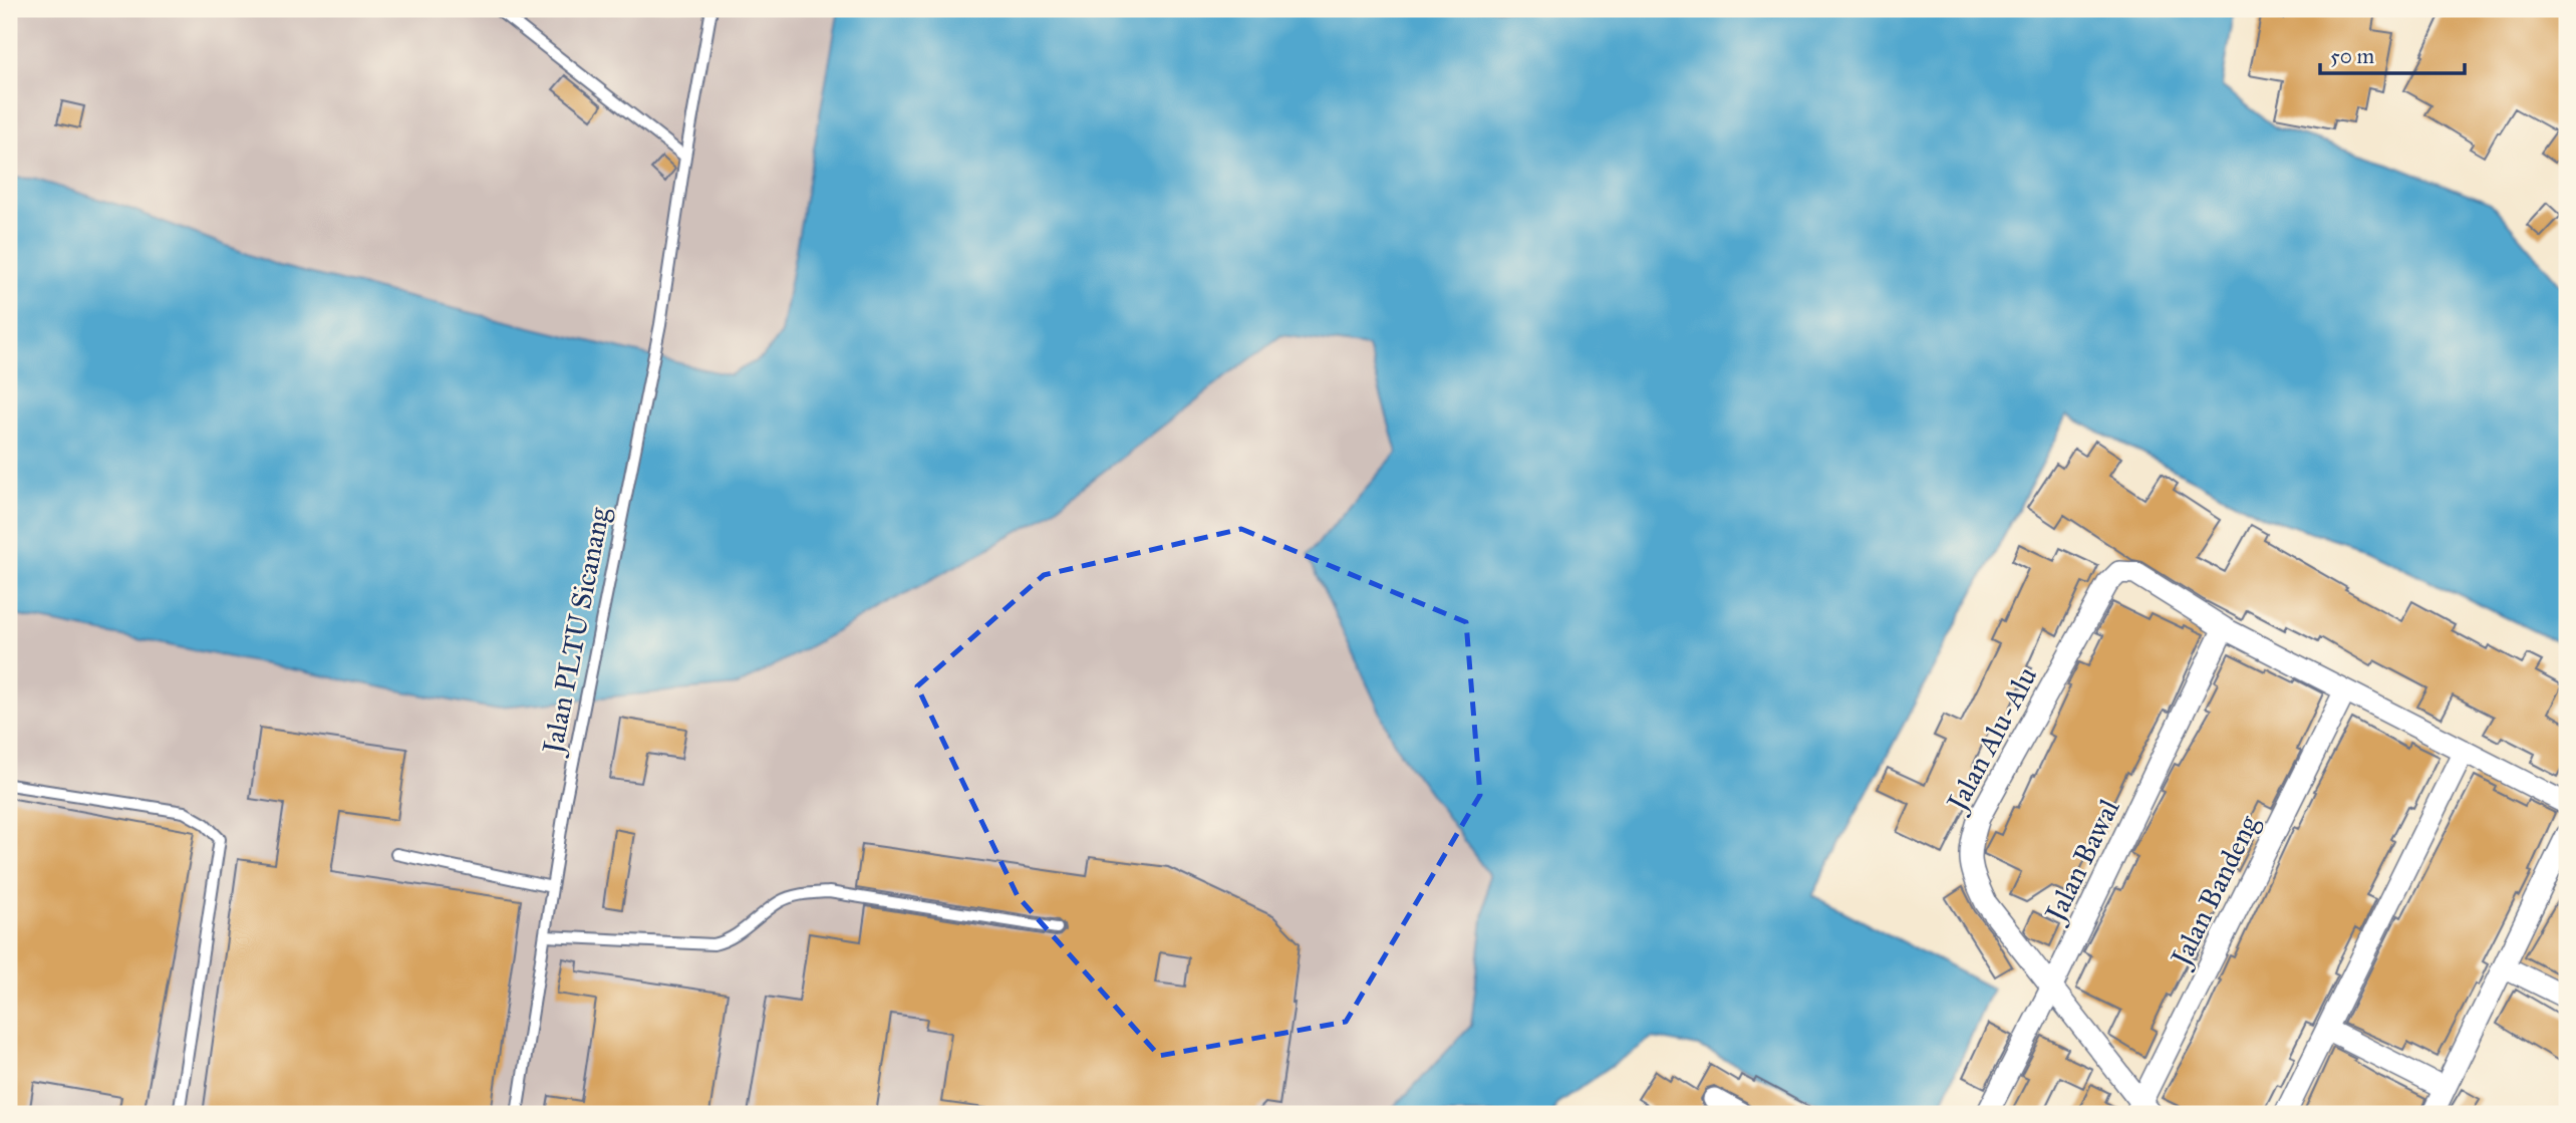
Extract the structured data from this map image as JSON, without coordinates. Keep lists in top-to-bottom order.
{
  "streets": {
    "street": ["Jalan Alu-Alu", "Jalan Bawal", "Jalan Bandeng"],
    "lane": ["Jalan PLTU Sicanang"]
  },
  "crossings": [
    ["Jalan Alu-Alu", "Jalan Bawal"],
    ["Jalan Alu-Alu", "Jalan Bandeng"]
  ],
  "scale_bar": "50 m"
}
